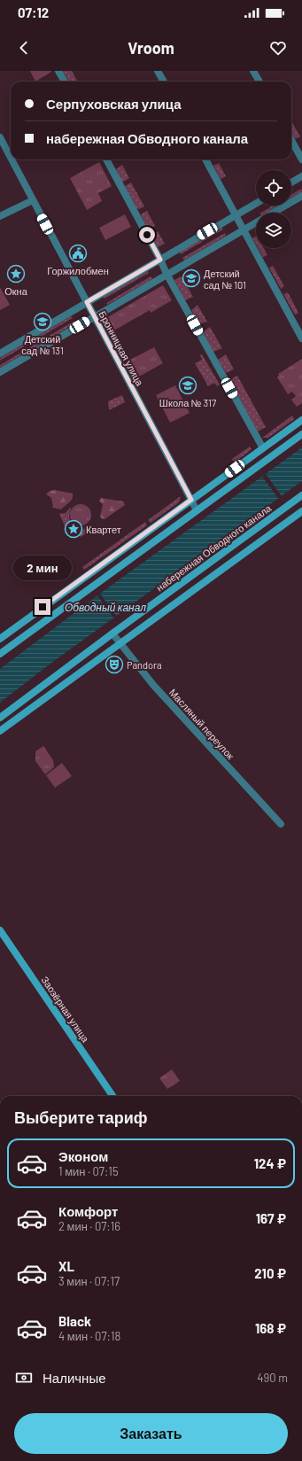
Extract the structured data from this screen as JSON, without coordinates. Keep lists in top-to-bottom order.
{
  "streets": {
    "main road": ["набережная Обводного канала", "Заозёрная улица"],
    "street": ["Бронницкая улица", "Масляный переулок"]
  },
  "crossings": [
    ["набережная Обводного канала", "Масляный переулок"]
  ],
  "water": ["Обводный канал"],
  "places": {
    "public building": ["Горжилобмен"],
    "place": ["Окна", "Квартет"],
    "school or university": ["Детский сад № 101", "Детский сад № 131", "Школа № 317"],
    "theatre": ["Pandora"]
  },
  "page": {
    "status": "07:12",
    "header": "Vroom",
    "banner": ["Серпуховская улица", "набережная Обводного канала"],
    "bubble": "2 мин",
    "heading": "Выберите тариф",
    "list": [
      {
        "name": "Эконом",
        "note": "1 мин · 07:15",
        "value": "124 ₽"
      },
      {
        "name": "Комфорт",
        "note": "2 мин · 07:16",
        "value": "167 ₽"
      },
      {
        "name": "XL",
        "note": "3 мин · 07:17",
        "value": "210 ₽"
      },
      {
        "name": "Black",
        "note": "4 мин · 07:18",
        "value": "168 ₽"
      }
    ],
    "pay": ["Наличные", "490 m"],
    "buttons": "Заказать"
  }
}
